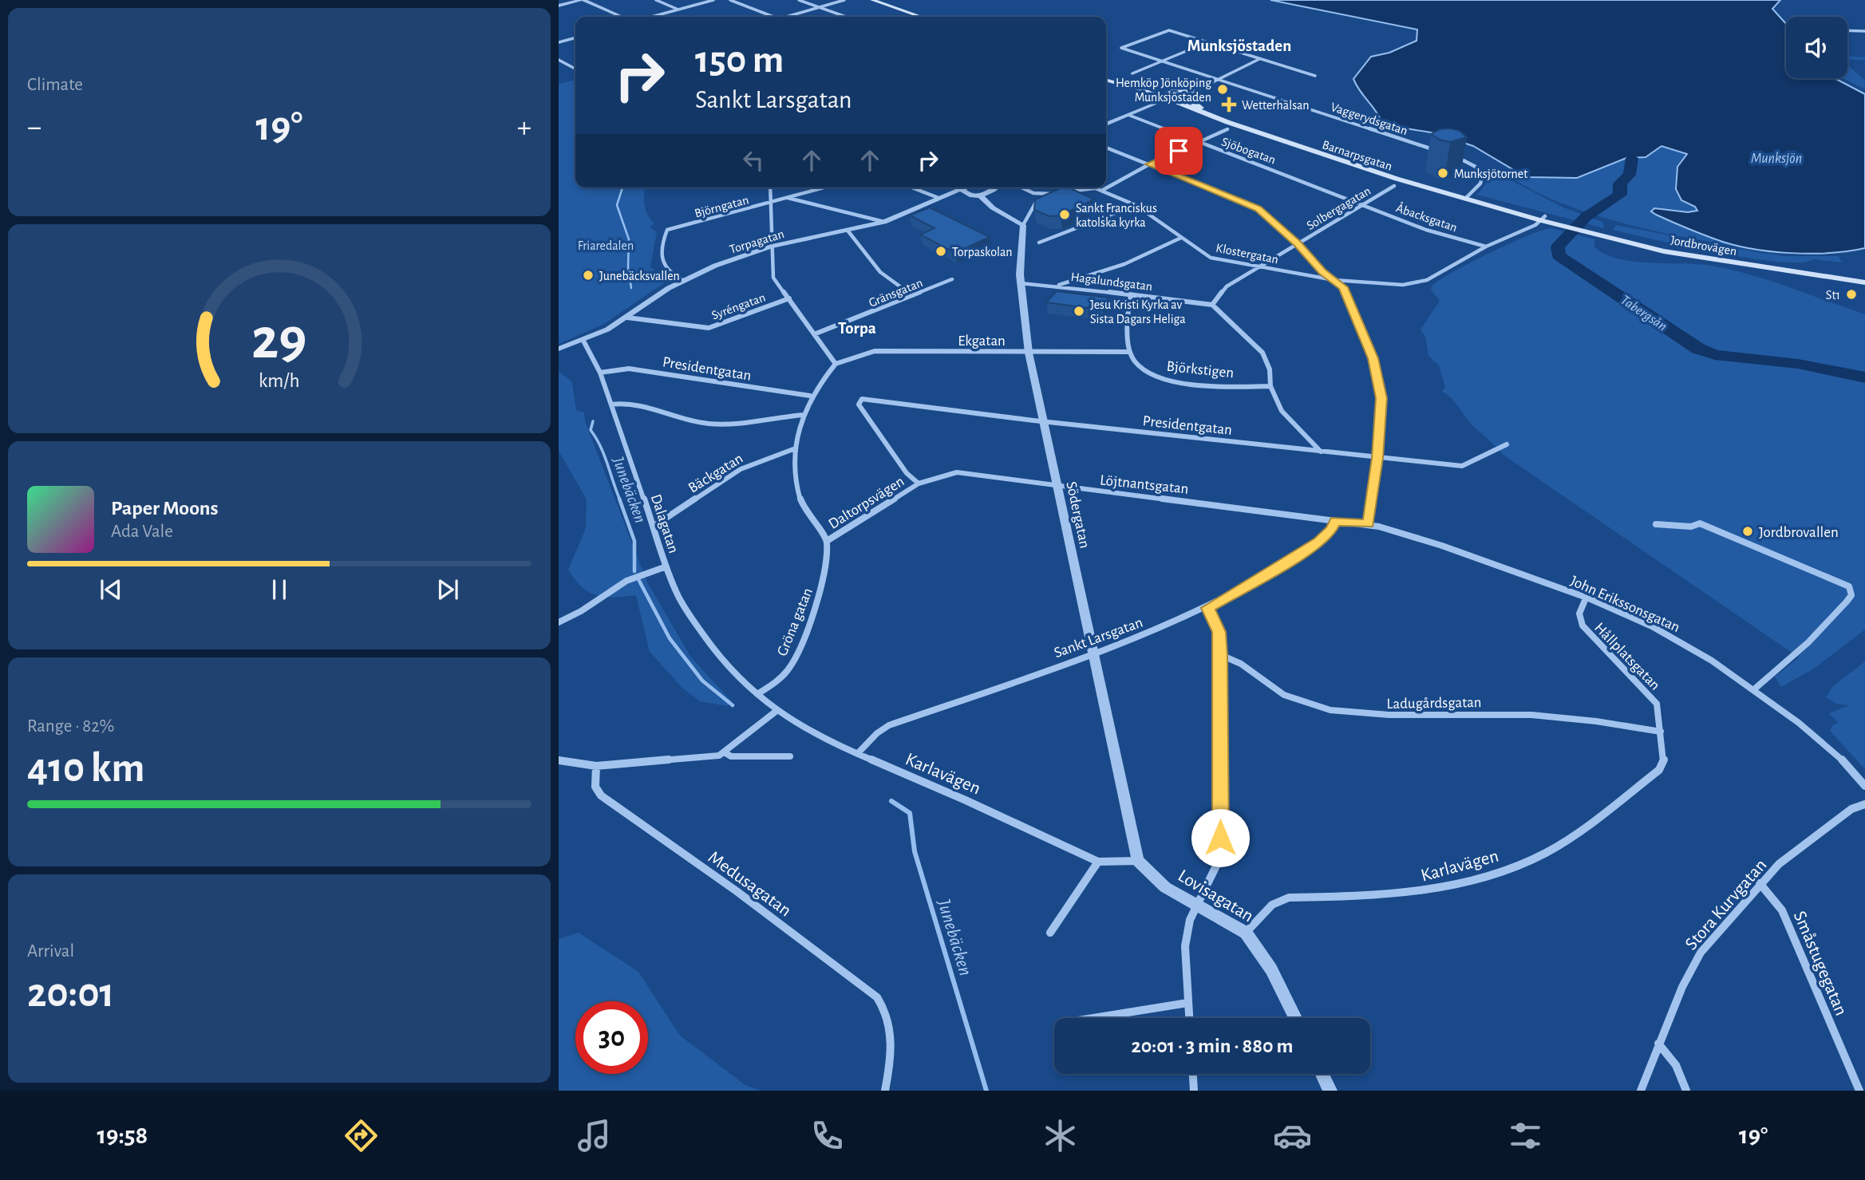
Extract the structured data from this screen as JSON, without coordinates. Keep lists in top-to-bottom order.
{
  "streets": {
    "main road": ["Barnarpsgatan", "Jordbrovägen"],
    "street": [
      "Vaggerydsgatan",
      "Sjöbogatan",
      "Björngatan",
      "Solbergagatan",
      "Åbacksgatan",
      "Torpagatan",
      "Klostergatan",
      "Hagalundsgatan",
      "Gränsgatan",
      "Syréngatan",
      "Ekgatan",
      "Presidentgatan",
      "Björkstigen",
      "Bäckgatan",
      "Löjtnantsgatan",
      "Daltorpsvägen",
      "Södergatan",
      "Dalagatan",
      "John Erikssonsgatan",
      "Gröna gatan",
      "Sankt Larsgatan",
      "Hållplatsgatan",
      "Ladugårdsgatan",
      "Karlavägen",
      "Medusagatan",
      "Lovisagatan",
      "Stora Kurvgatan",
      "Småstugegatan"
    ]
  },
  "crossings": [
    ["Sjöbogatan", "Solbergagatan"],
    ["Sjöbogatan", "Åbacksgatan"],
    ["Barnarpsgatan", "Jordbrovägen"],
    ["Barnarpsgatan", "Klostergatan"],
    ["Björngatan", "Torpagatan"],
    ["Solbergagatan", "Åbacksgatan"],
    ["Solbergagatan", "Klostergatan"],
    ["Solbergagatan", "Hagalundsgatan"],
    ["Åbacksgatan", "Klostergatan"],
    ["Torpagatan", "Syréngatan"],
    ["Torpagatan", "Dalagatan"],
    ["Jordbrovägen", "Klostergatan"],
    ["Hagalundsgatan", "Södergatan"],
    ["Ekgatan", "Björkstigen"],
    ["Ekgatan", "Södergatan"],
    ["Presidentgatan", "Löjtnantsgatan"],
    ["Presidentgatan", "Daltorpsvägen"],
    ["Presidentgatan", "Södergatan"],
    ["Presidentgatan", "Dalagatan"],
    ["Bäckgatan", "Dalagatan"],
    ["Löjtnantsgatan", "Daltorpsvägen"],
    ["Löjtnantsgatan", "Södergatan"],
    ["Löjtnantsgatan", "John Erikssonsgatan"],
    ["Löjtnantsgatan", "Sankt Larsgatan"],
    ["Daltorpsvägen", "Gröna gatan"],
    ["Södergatan", "Sankt Larsgatan"],
    ["Södergatan", "Karlavägen"],
    ["Södergatan", "Lovisagatan"],
    ["Dalagatan", "Gröna gatan"],
    ["Dalagatan", "Karlavägen"],
    ["John Erikssonsgatan", "Sankt Larsgatan"],
    ["John Erikssonsgatan", "Hållplatsgatan"],
    ["Gröna gatan", "Karlavägen"],
    ["Sankt Larsgatan", "Karlavägen"],
    ["Hållplatsgatan", "Ladugårdsgatan"],
    ["Hållplatsgatan", "Karlavägen"],
    ["Ladugårdsgatan", "Karlavägen"],
    ["Karlavägen", "Lovisagatan"],
    ["Stora Kurvgatan", "Småstugegatan"]
  ],
  "districts": ["Munksjöstaden", "Torpa"],
  "water": ["Munksjön", "Tabergsån", "Junebäcken"],
  "parks": ["Friaredalen"],
  "places": {
    "other": [
      "Hemköp Jönköping Munksjöstaden",
      "Munksjötornet",
      "Sankt Franciskus katolska kyrka",
      "Torpaskolan",
      "Junebäcksvallen",
      "St1",
      "Jesu Kristi Kyrka av Sista Dagars Heliga",
      "Jordbrovallen"
    ],
    "health": ["Wetterhälsan"]
  },
  "page": {
    "tile": [
      "Climate",
      ["Range · 82%", "410 km"],
      ["Arrival", "20:01"]
    ],
    "turn": ["150 m", "Sankt Larsgatan"],
    "heat": ["−", "19°", "+"],
    "song": ["Paper Moons", "Ada Vale"],
    "limit": "30",
    "trip": "20:01 · 3 min · 880 m",
    "tabs": ["19:58", "19°"],
    "gauge": ["29", "km/h"]
  }
}
